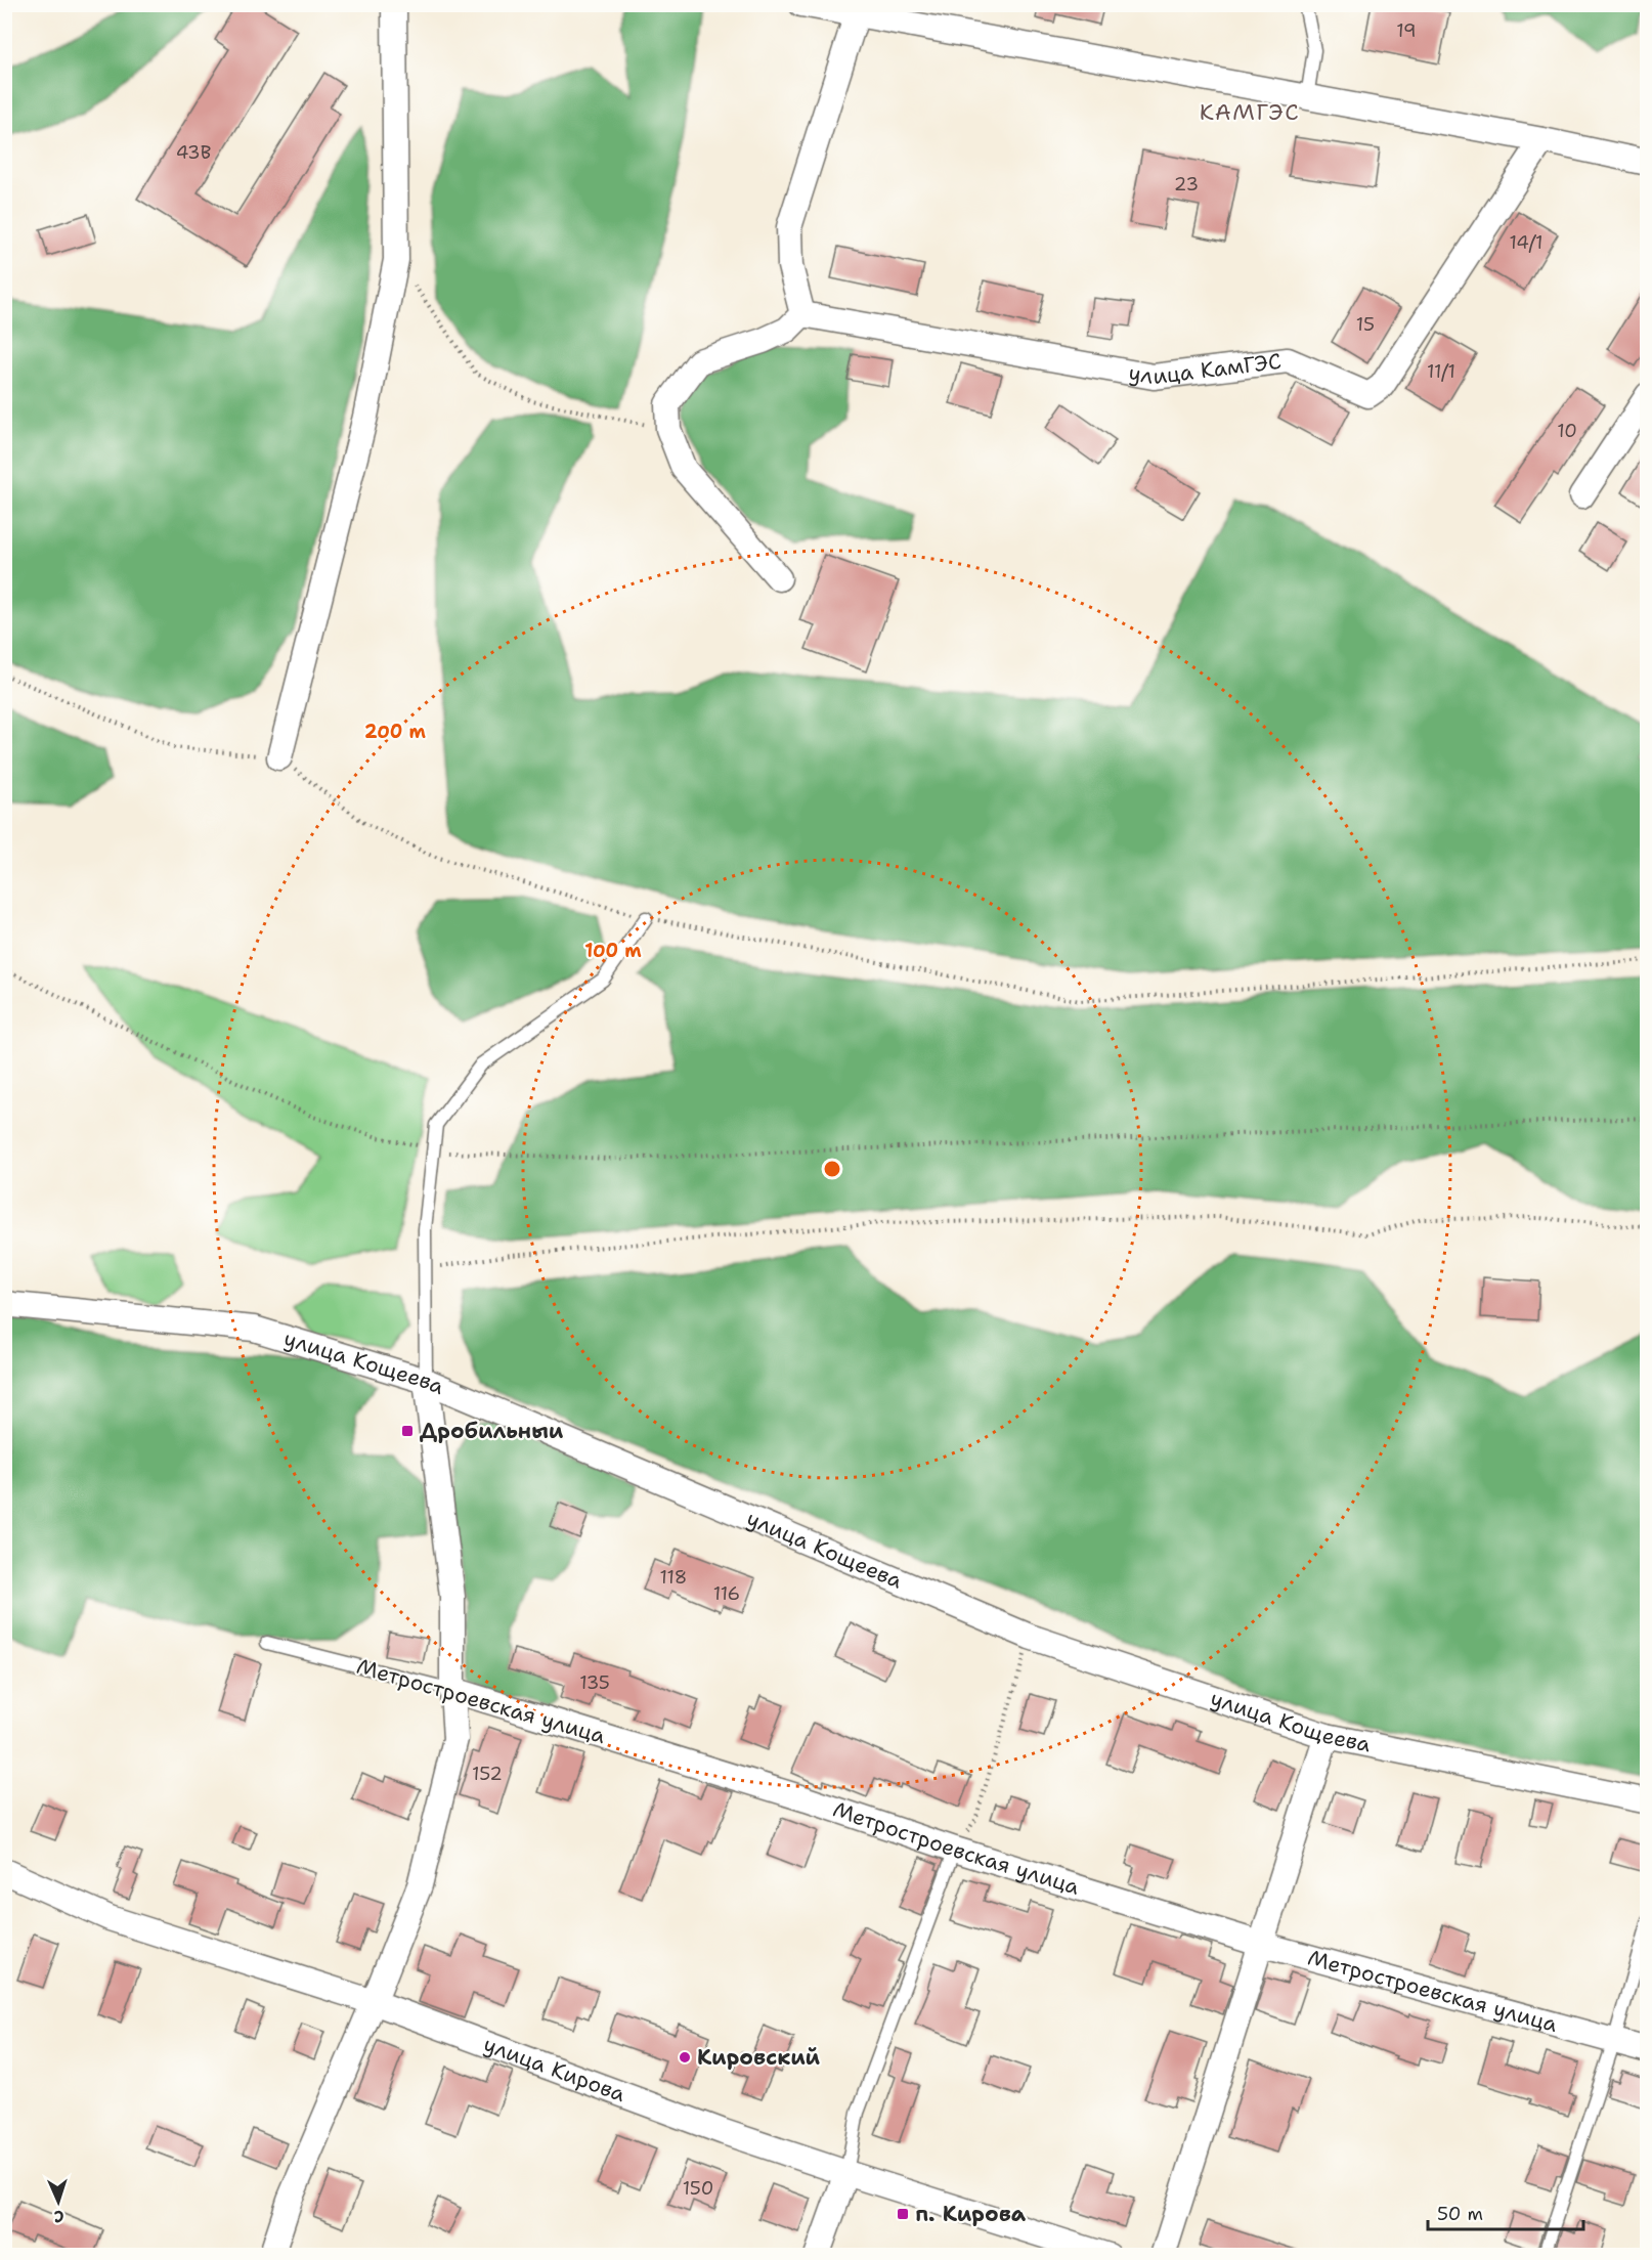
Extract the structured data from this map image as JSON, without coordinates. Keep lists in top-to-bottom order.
{
  "streets": {
    "street": [
      "улица КамГЭС",
      "улица Кощеева",
      "Метростроевская улица",
      "улица Кирова"
    ]
  },
  "districts": ["КАМГЭС"],
  "places": {
    "transit": ["Дробильныи", "п. Кирова"],
    "other": ["Кировский"]
  },
  "house_numbers": [
    "19",
    "43В",
    "23",
    "14/1",
    "15",
    "11/1",
    "10",
    "118",
    "116",
    "135",
    "152",
    "150"
  ],
  "scale_bar": "50 m",
  "north": "bottom",
  "rings": ["200 m", "100 m"]
}
